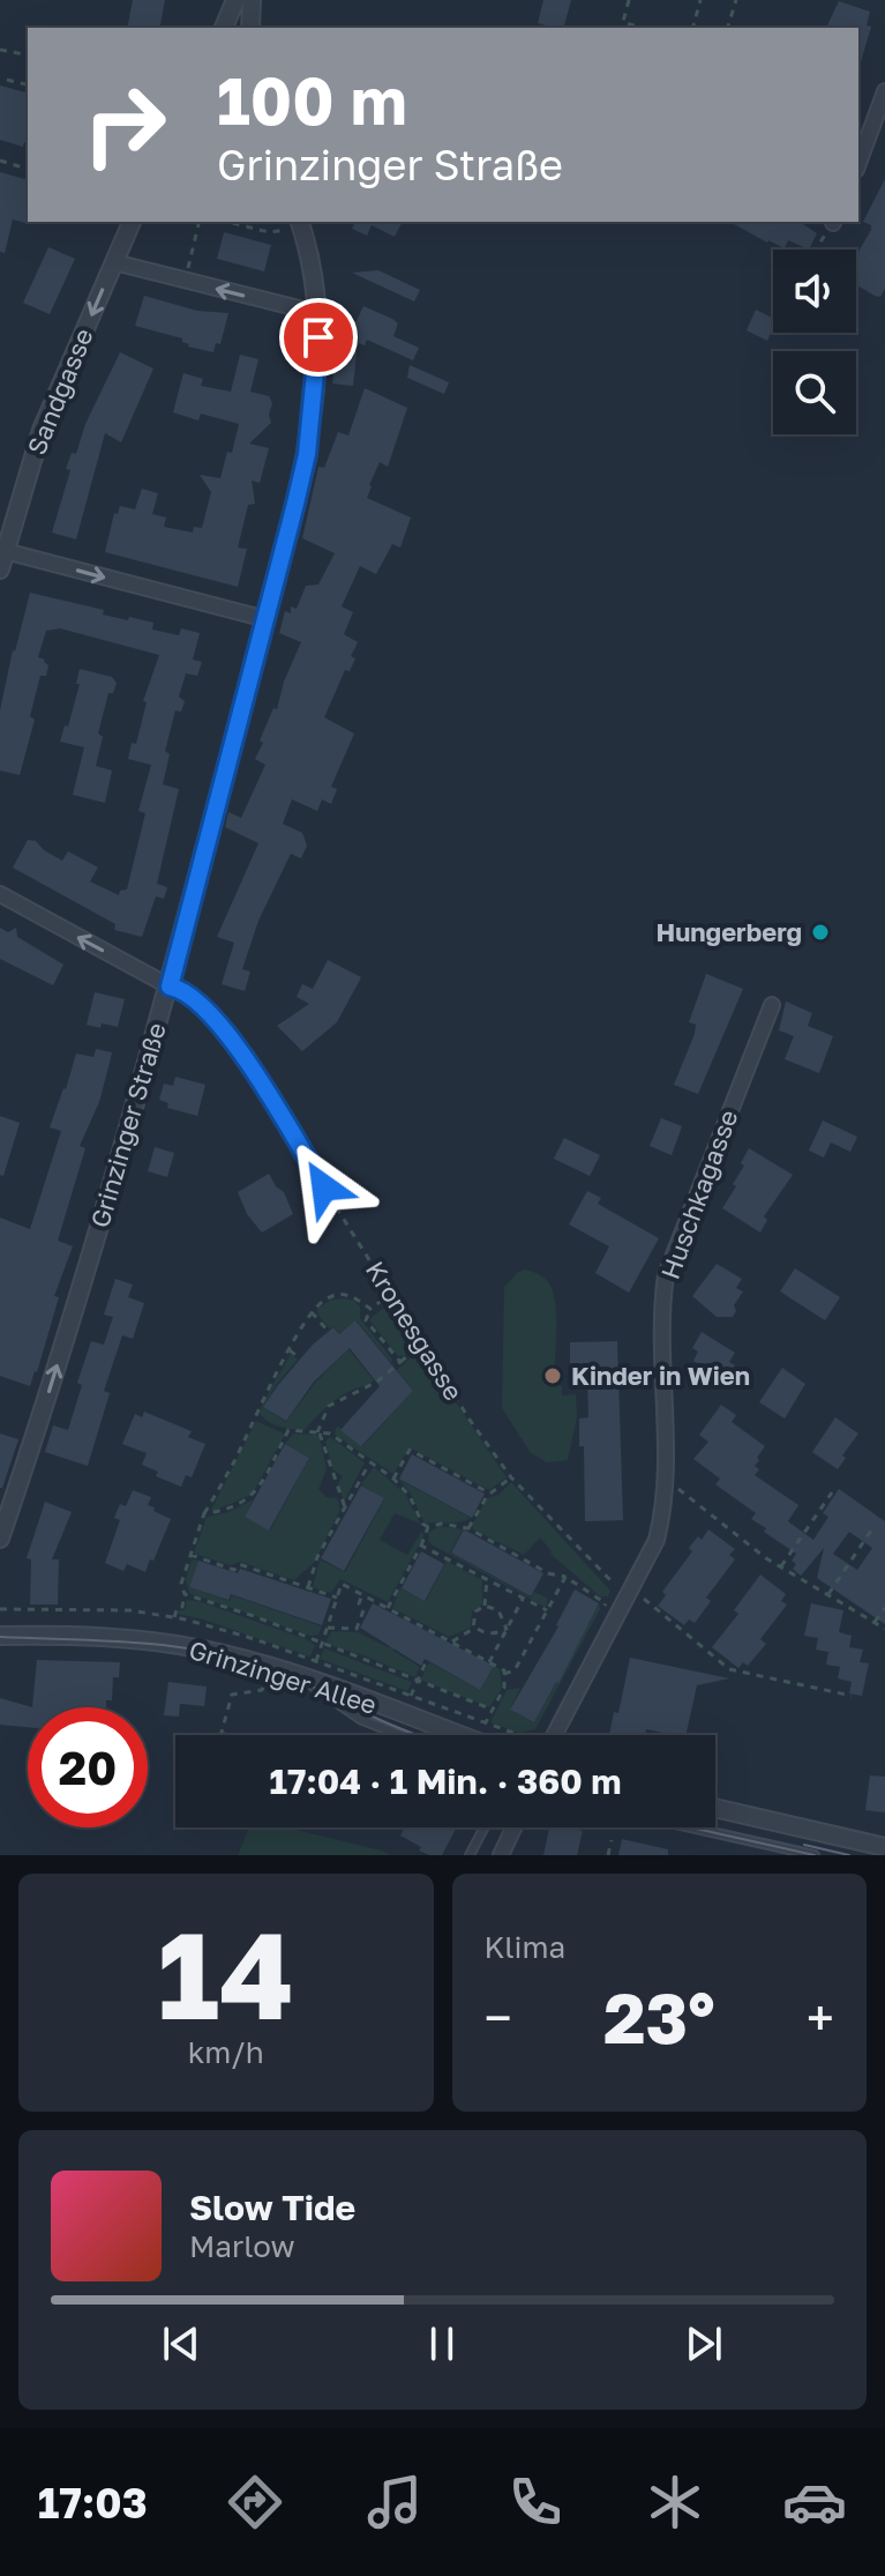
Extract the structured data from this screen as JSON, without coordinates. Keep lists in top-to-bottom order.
{
  "streets": {
    "street": [
      "Sandgasse",
      "Grinzinger Straße",
      "Huschkagasse",
      "Grinzinger Allee"
    ],
    "path": ["Kronesgasse"]
  },
  "crossings": [
    ["Huschkagasse", "Kronesgasse"]
  ],
  "one_way": ["Sandgasse", "Grinzinger Straße"],
  "places": ["Hungerberg", "Kinder in Wien"],
  "page": {
    "turn": ["100 m", "Grinzinger Straße"],
    "limit": "20",
    "trip": "17:04 · 1 Min. · 360 m",
    "tile": [
      ["14", "km/h"],
      "Klima"
    ],
    "heat": ["−", "23°", "+"],
    "song": ["Slow Tide", "Marlow"],
    "tabs": "17:03"
  }
}
